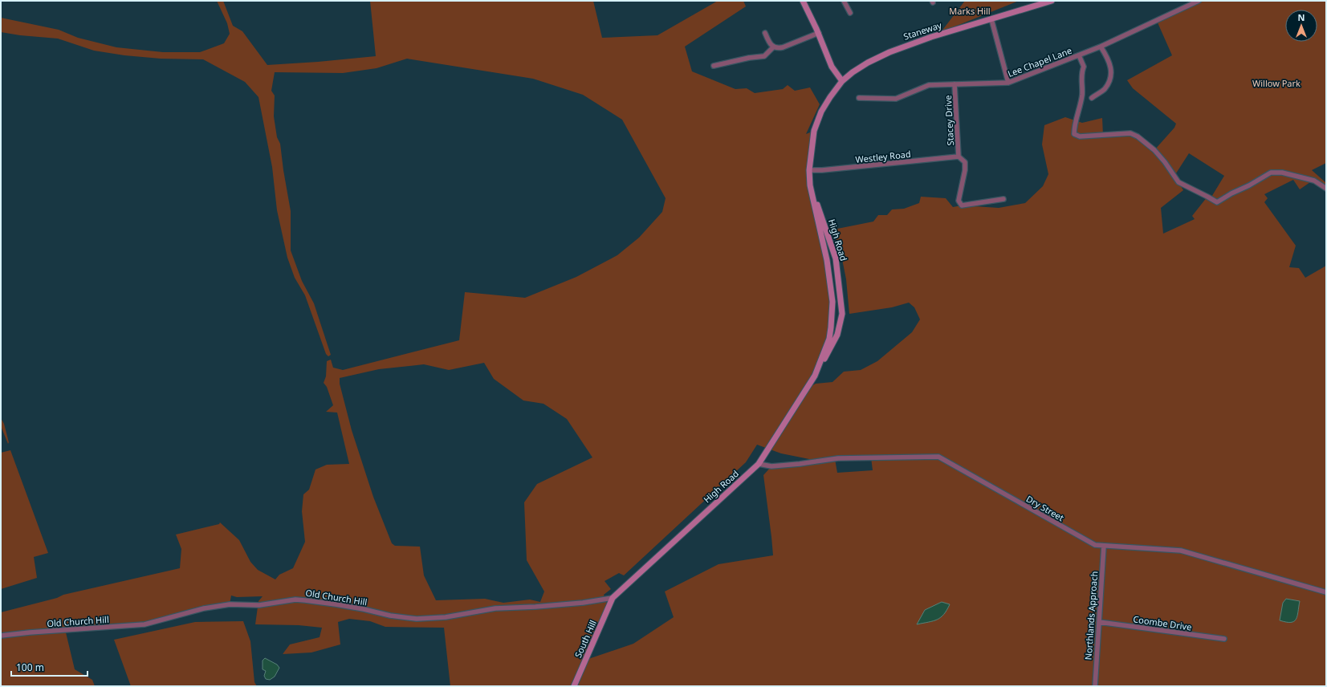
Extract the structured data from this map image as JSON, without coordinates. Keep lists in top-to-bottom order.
{
  "streets": {
    "main road": ["Staneway", "High Road", "South Hill"],
    "street": [
      "Lee Chapel Lane",
      "Stacey Drive",
      "Westley Road",
      "Dry Street",
      "Old Church Hill",
      "Northlands Approach",
      "Coombe Drive"
    ]
  },
  "crossings": [
    ["Staneway", "High Road"],
    ["Lee Chapel Lane", "Stacey Drive"],
    ["Stacey Drive", "Westley Road"],
    ["Westley Road", "High Road"],
    ["High Road", "Dry Street"],
    ["High Road", "Old Church Hill"],
    ["High Road", "South Hill"],
    ["Dry Street", "Northlands Approach"],
    ["Old Church Hill", "South Hill"],
    ["Northlands Approach", "Coombe Drive"]
  ],
  "parks": ["Marks Hill", "Willow Park"],
  "scale_bar": "100 m",
  "north": "top"
}
